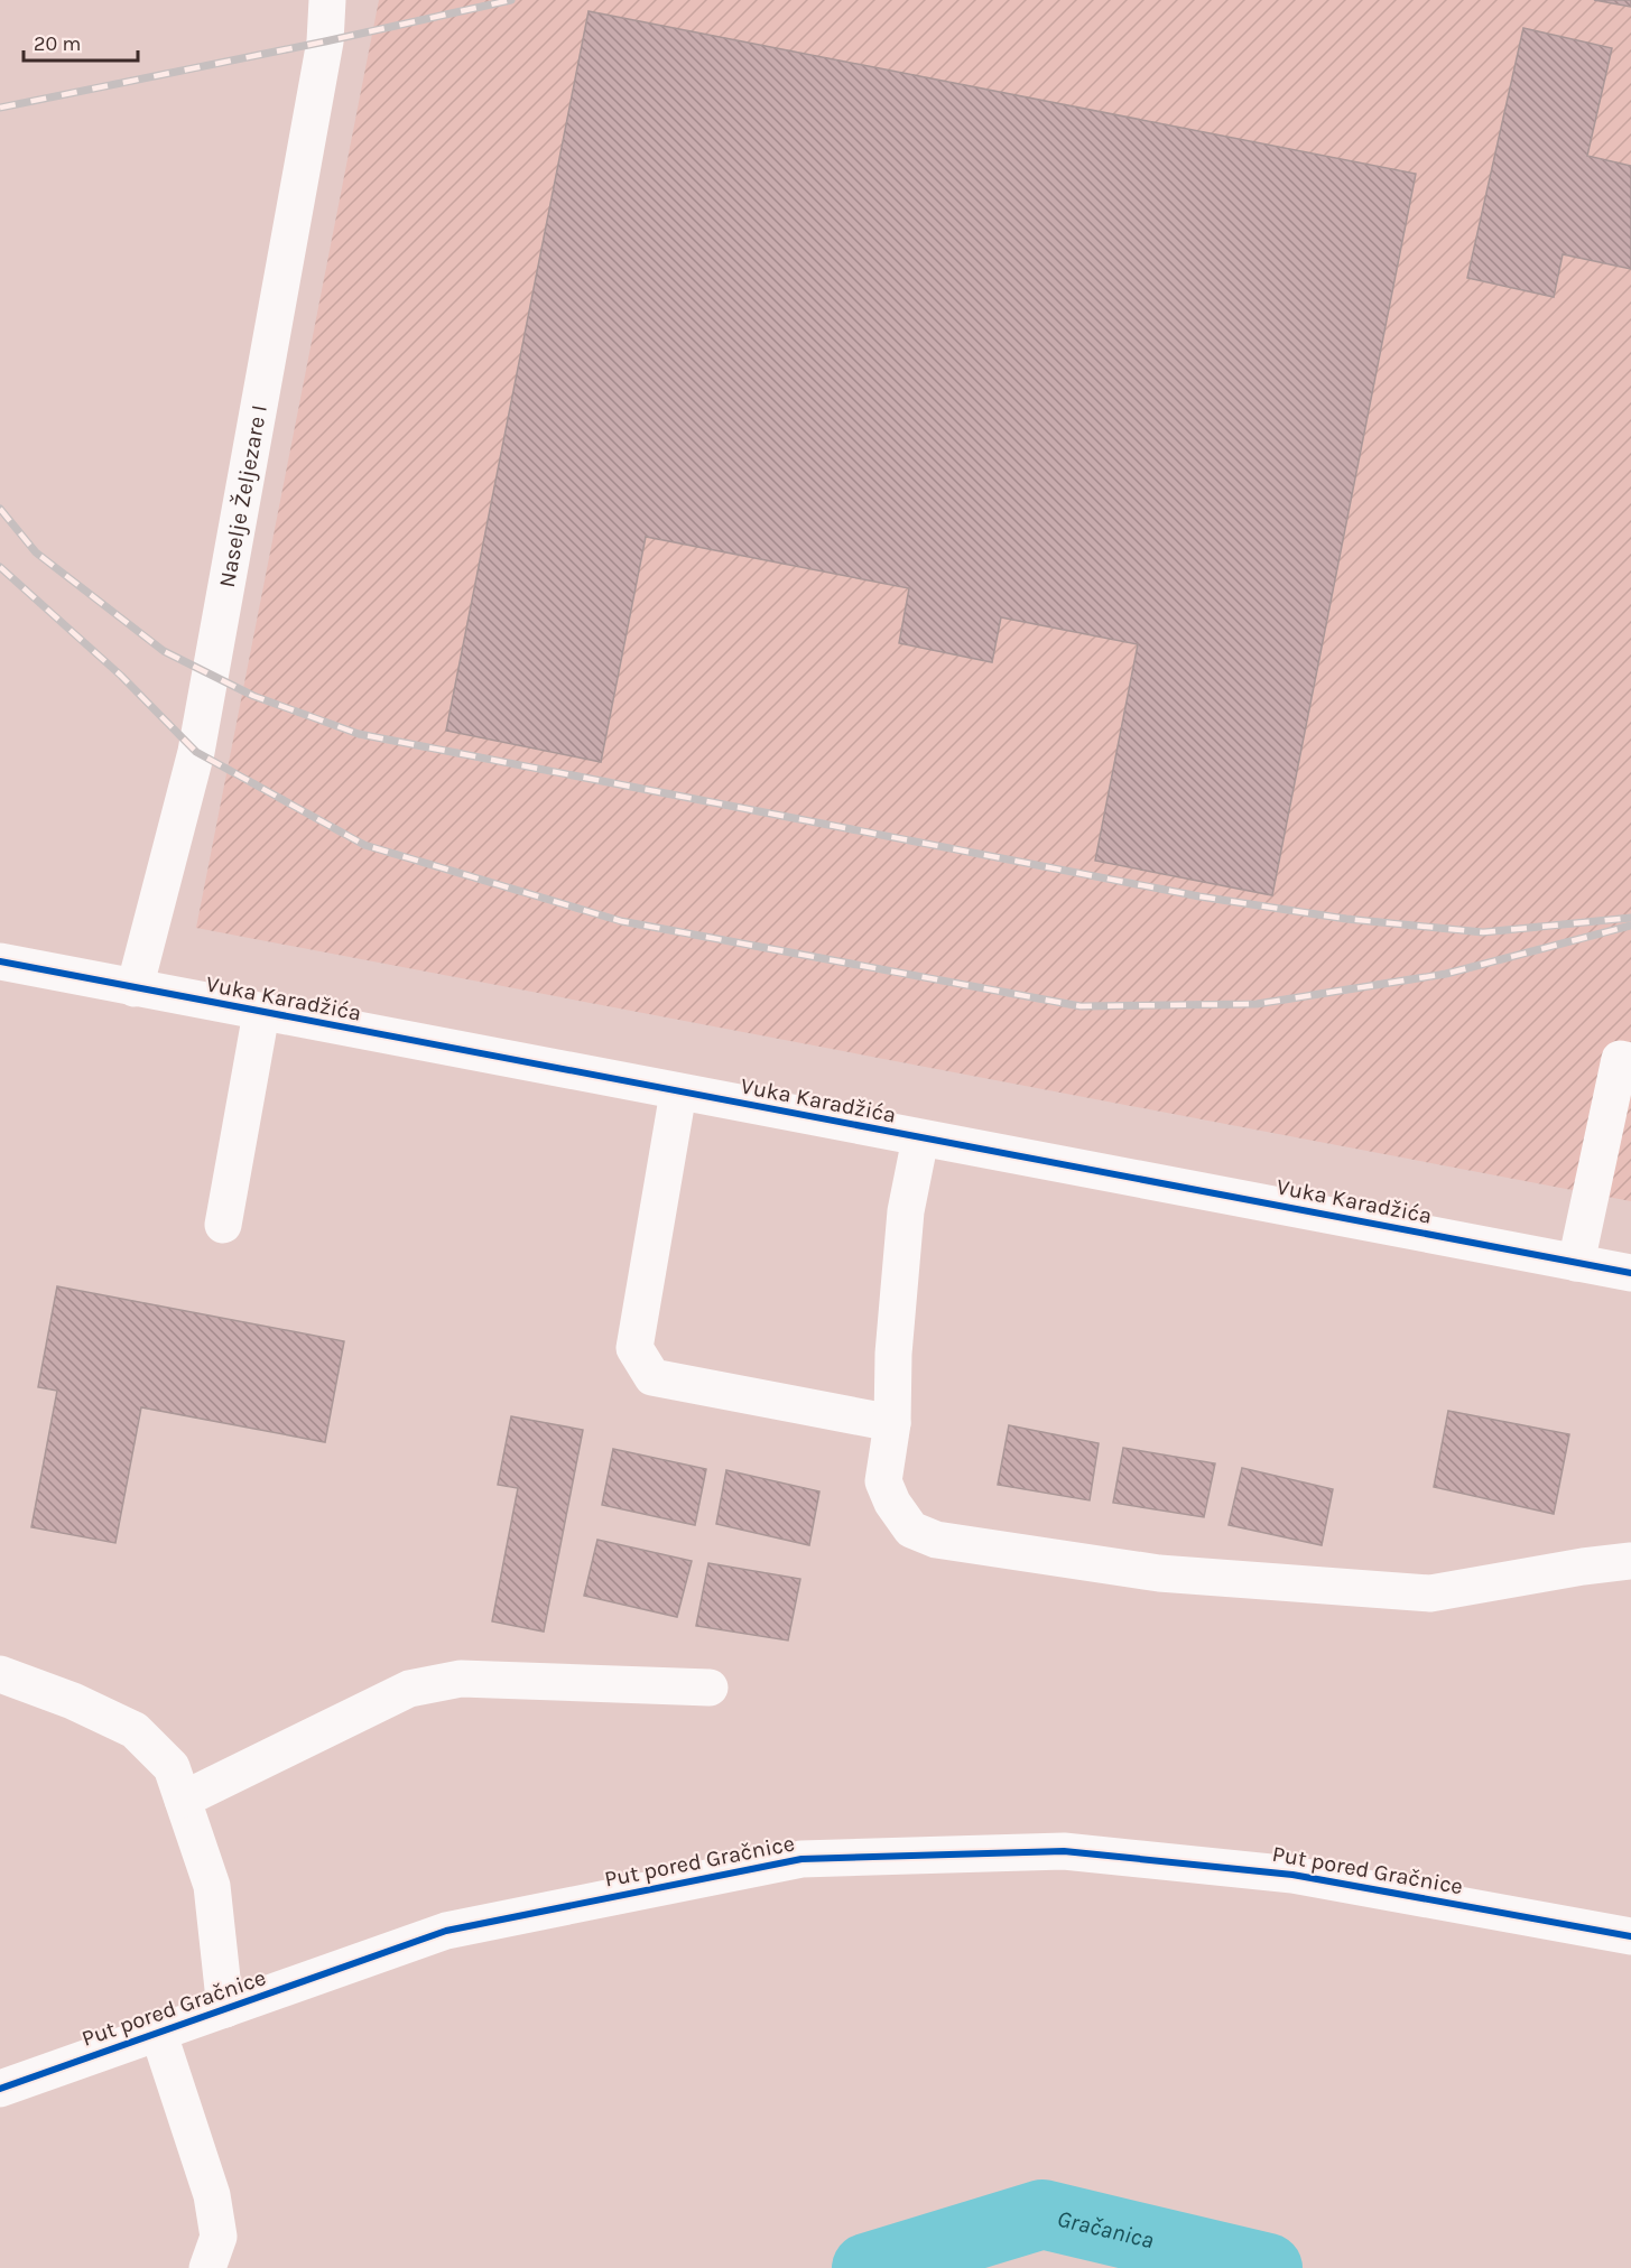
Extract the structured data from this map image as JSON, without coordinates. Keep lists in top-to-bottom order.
{
  "streets": {
    "street": ["Naselje Željezare I", "Vuka Karadžića", "Put pored Gračnice"]
  },
  "crossings": [
    ["Naselje Željezare I", "Vuka Karadžića"]
  ],
  "water": ["Gračanica"],
  "scale_bar": "20 m"
}
